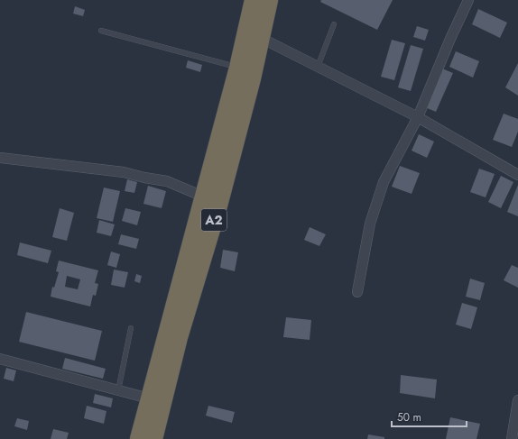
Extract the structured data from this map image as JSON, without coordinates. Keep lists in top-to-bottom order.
{
  "streets": {
    "highway": ["A2"]
  },
  "scale_bar": "50 m"
}
